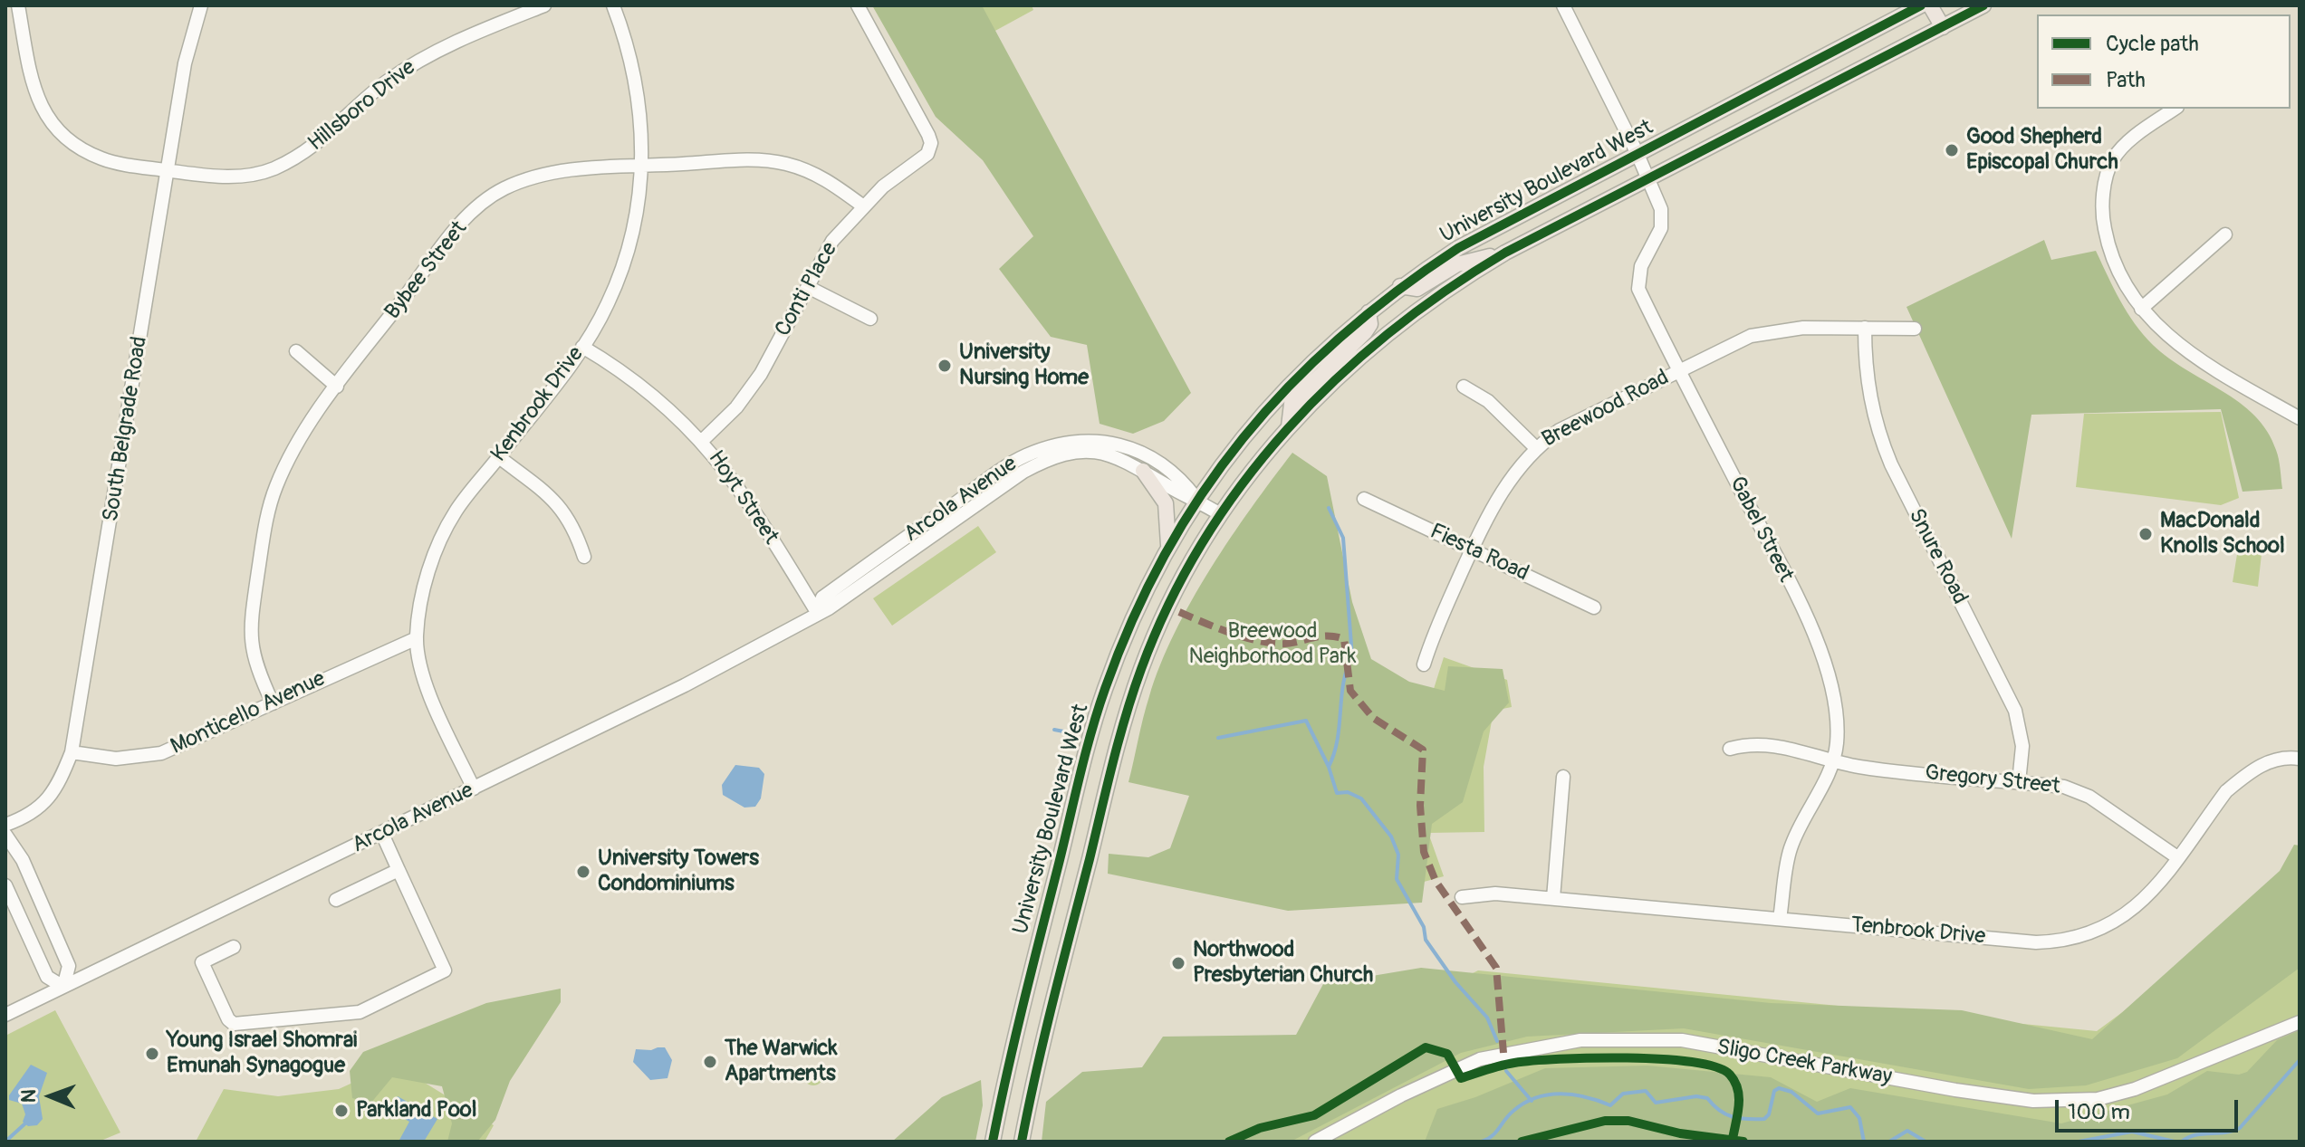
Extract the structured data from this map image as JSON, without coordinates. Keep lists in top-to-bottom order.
{
  "streets": {
    "main road": ["University Boulevard West"],
    "street": [
      "Hillsboro Drive",
      "Bybee Street",
      "Conti Place",
      "Kenbrook Drive",
      "Breewood Road",
      "South Belgrade Road",
      "Hoyt Street",
      "Arcola Avenue",
      "Gabel Street",
      "Fiesta Road",
      "Snure Road",
      "Monticello Avenue",
      "Gregory Street",
      "Tenbrook Drive",
      "Sligo Creek Parkway"
    ]
  },
  "crossings": [
    ["Hillsboro Drive", "South Belgrade Road"],
    ["University Boulevard West", "Arcola Avenue"],
    ["University Boulevard West", "Gabel Street"],
    ["Bybee Street", "Conti Place"],
    ["Bybee Street", "Kenbrook Drive"],
    ["Bybee Street", "Monticello Avenue"],
    ["Conti Place", "Hoyt Street"],
    ["Kenbrook Drive", "Hoyt Street"],
    ["Kenbrook Drive", "Arcola Avenue"],
    ["Kenbrook Drive", "Monticello Avenue"],
    ["Breewood Road", "Gabel Street"],
    ["Breewood Road", "Fiesta Road"],
    ["Breewood Road", "Snure Road"],
    ["South Belgrade Road", "Monticello Avenue"],
    ["Hoyt Street", "Arcola Avenue"],
    ["Gabel Street", "Gregory Street"],
    ["Gabel Street", "Tenbrook Drive"],
    ["Snure Road", "Gregory Street"],
    ["Gregory Street", "Tenbrook Drive"]
  ],
  "parks": ["Breewood Neighborhood Park"],
  "places": [
    "Good Shepherd Episcopal Church",
    "University Nursing Home",
    "MacDonald Knolls School",
    "University Towers Condominiums",
    "Northwood Presbyterian Church",
    "Young Israel Shomrai Emunah Synagogue",
    "The Warwick Apartments",
    "Parkland Pool"
  ],
  "legend": ["Cycle path", "Path"],
  "scale_bar": "100 m",
  "north": "left"
}
